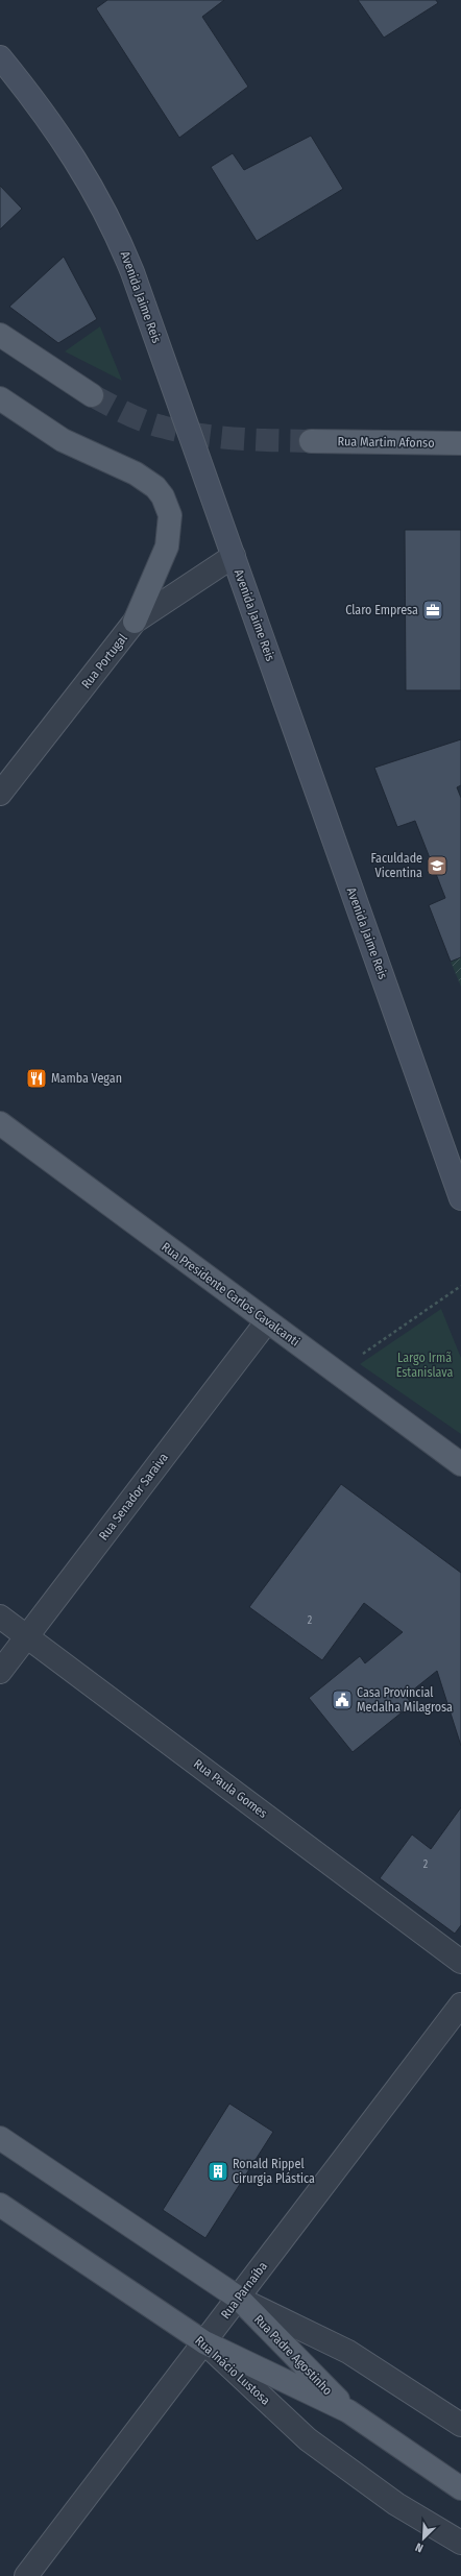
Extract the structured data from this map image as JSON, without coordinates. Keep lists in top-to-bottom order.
{
  "streets": {
    "main road": [
      "Rua Martim Afonso",
      "Rua Presidente Carlos Cavalcanti",
      "Rua Padre Agostinho",
      "Rua Inácio Lustosa"
    ],
    "street": [
      "Avenida Jaime Reis",
      "Rua Portugal",
      "Rua Senador Saraiva",
      "Rua Paula Gomes",
      "Rua Parnaíba"
    ]
  },
  "crossings": [
    ["Avenida Jaime Reis", "Rua Portugal"],
    ["Rua Presidente Carlos Cavalcanti", "Rua Senador Saraiva"],
    ["Rua Senador Saraiva", "Rua Paula Gomes"],
    ["Rua Parnaíba", "Rua Padre Agostinho"],
    ["Rua Parnaíba", "Rua Inácio Lustosa"],
    ["Rua Padre Agostinho", "Rua Inácio Lustosa"]
  ],
  "parks": ["Largo Irmã Estanislava"],
  "places": {
    "office": ["Claro Empresa"],
    "school or university": ["Faculdade Vicentina"],
    "restaurant": ["Mamba Vegan"],
    "public building": ["Casa Provincial Medalha Milagrosa"],
    "building": ["Ronald Rippel Cirurgia Plástica"]
  },
  "house_numbers": ["2", "2"],
  "north": "bottom left"
}
